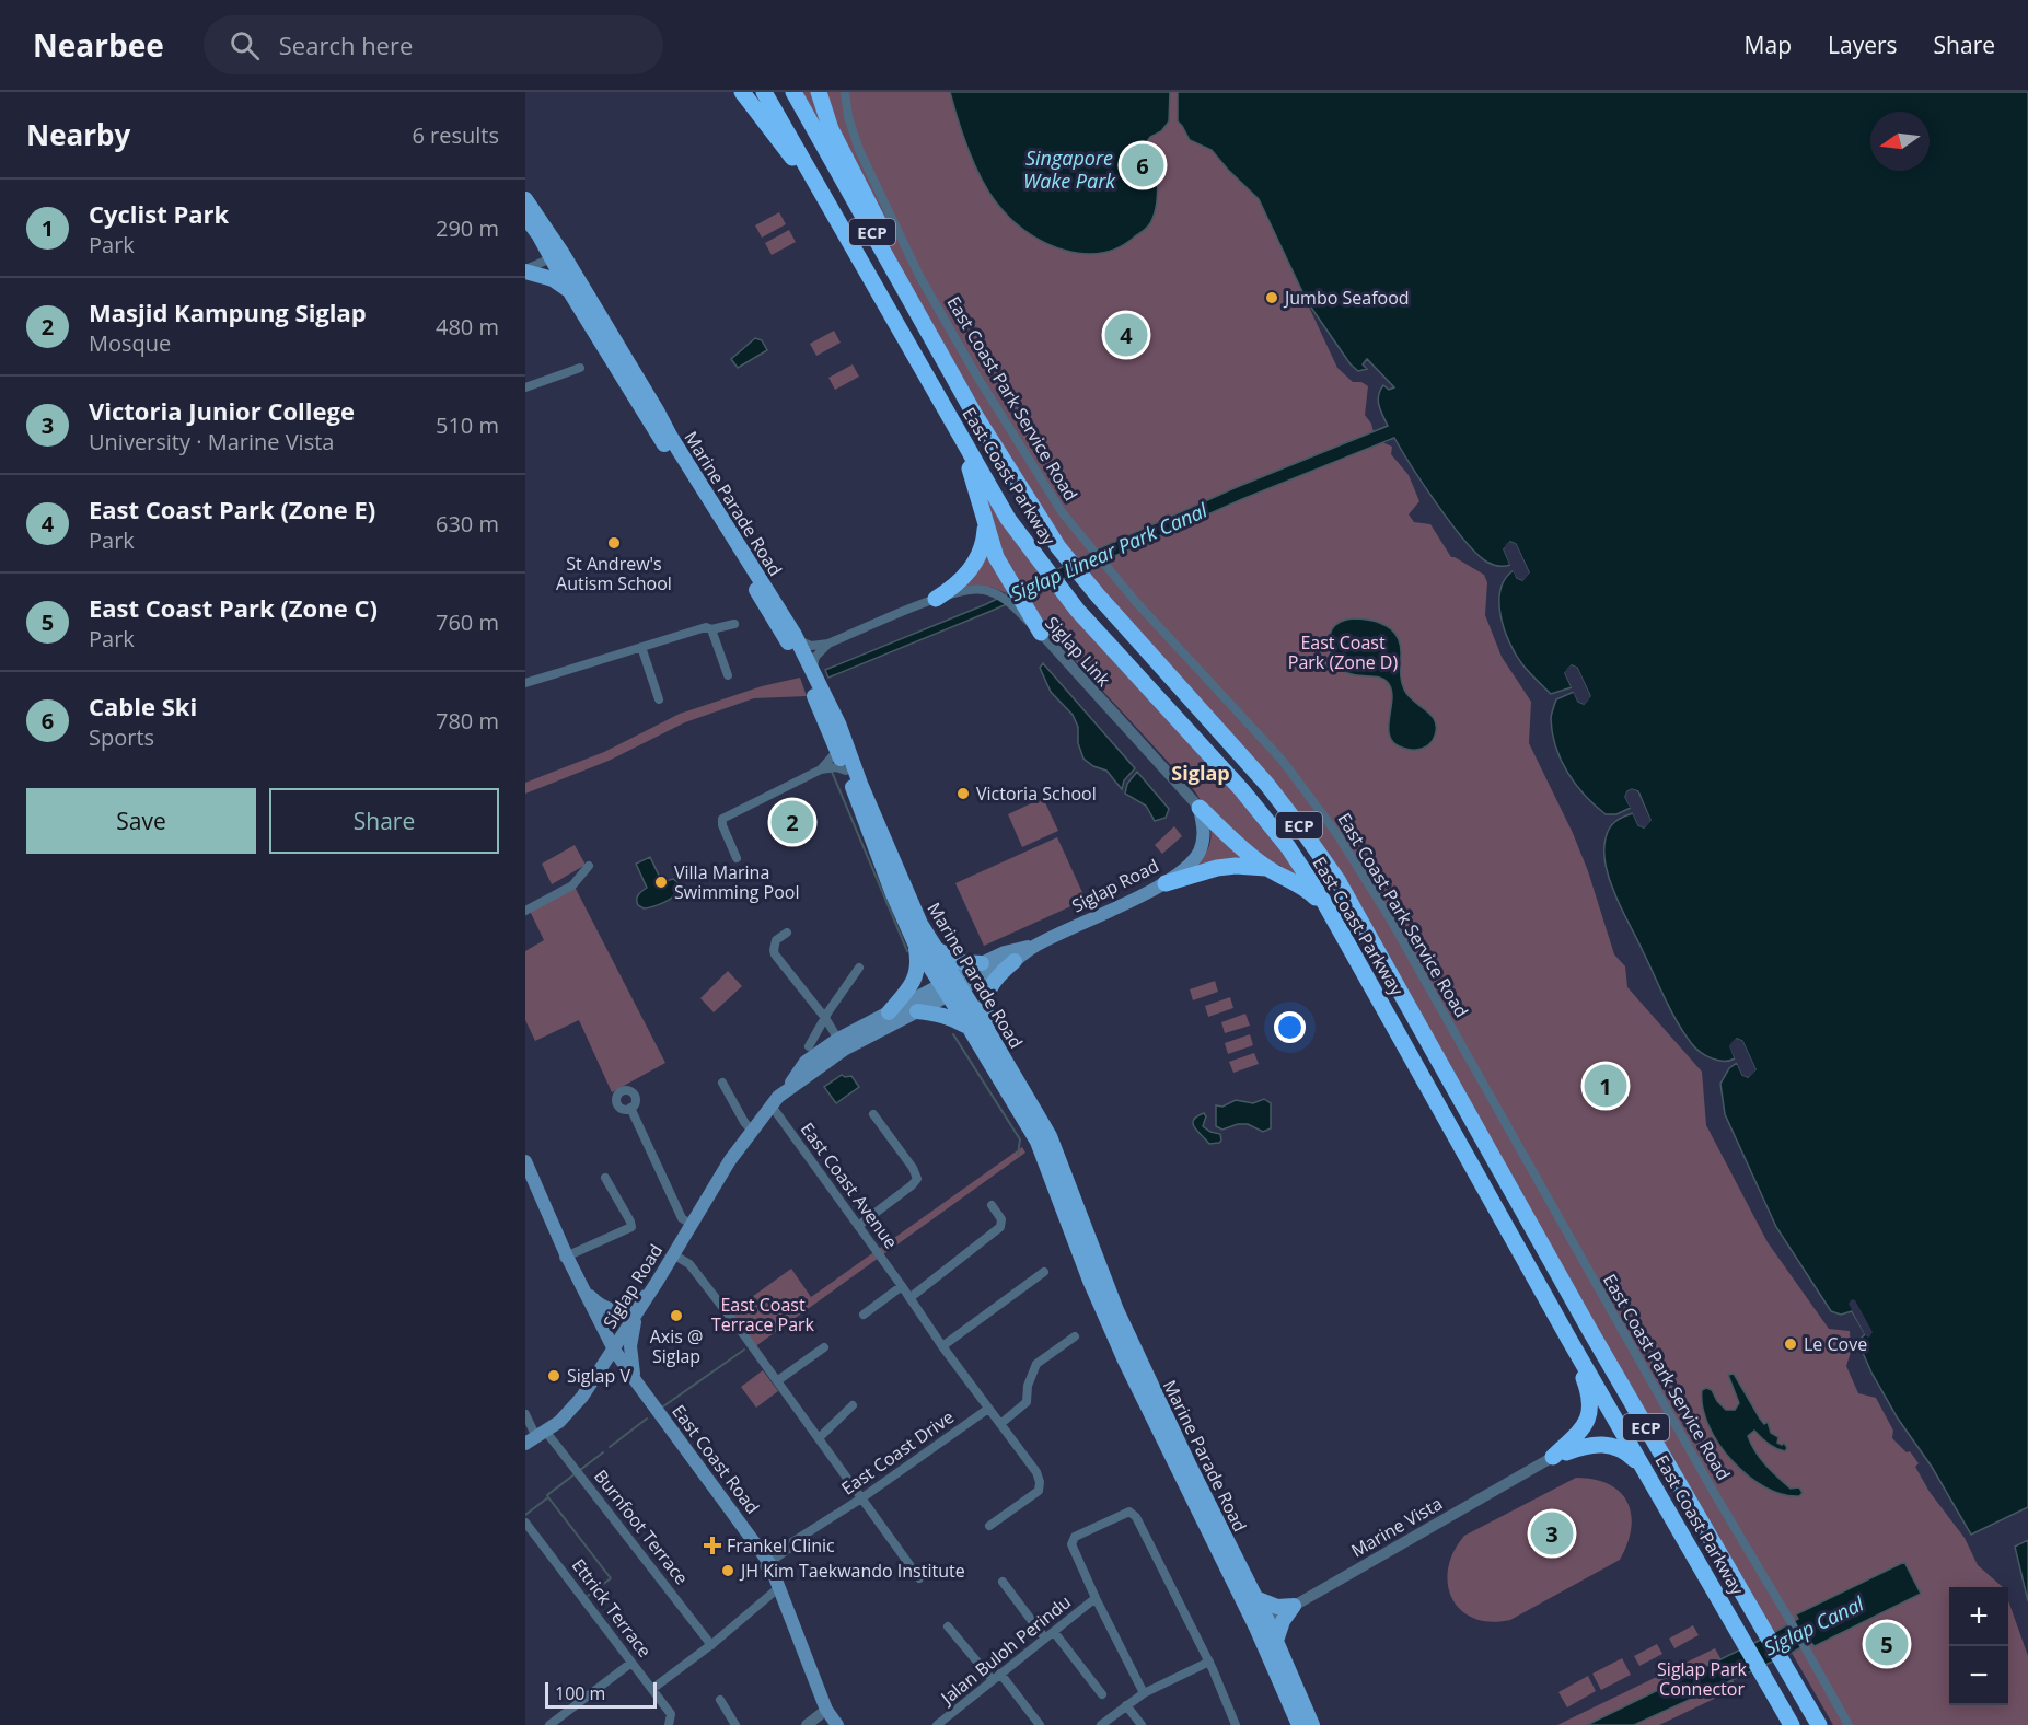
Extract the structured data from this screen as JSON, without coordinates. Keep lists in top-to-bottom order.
{
  "streets": {
    "highway": ["ECP", "East Coast Parkway"],
    "main road": ["Marine Parade Road", "Siglap Road", "East Coast Road"],
    "street": [
      "East Coast Park Service Road",
      "Siglap Link",
      "East Coast Avenue",
      "East Coast Drive",
      "Burnfoot Terrace",
      "Marine Vista",
      "Ettrick Terrace",
      "Jalan Buloh Perindu"
    ]
  },
  "crossings": [
    ["Marine Parade Road", "Siglap Road"],
    ["Marine Parade Road", "Marine Vista"],
    ["Siglap Link", "Siglap Road"],
    ["Siglap Road", "East Coast Avenue"],
    ["Siglap Road", "East Coast Road"],
    ["Siglap Road", "Burnfoot Terrace"],
    ["East Coast Avenue", "East Coast Drive"],
    ["East Coast Drive", "East Coast Road"]
  ],
  "districts": ["Siglap"],
  "water": ["Singapore Wake Park", "Siglap Linear Park Canal", "Siglap Canal"],
  "parks": ["East Coast Park (Zone D)", "East Coast Terrace Park", "Siglap Park Connector"],
  "places": {
    "other": [
      "Jumbo Seafood",
      "St Andrew's Autism School",
      "Victoria School",
      "Villa Marina Swimming Pool",
      "Axis @ Siglap",
      "Le Cove",
      "Siglap V",
      "JH Kim Taekwando Institute"
    ],
    "health": ["Frankel Clinic"]
  },
  "scale_bar": "100 m",
  "north": "left",
  "page": {
    "header": "Nearbee",
    "search": "Search here",
    "nav": ["Map", "Layers", "Share"],
    "heading": ["Nearby", "6 results"],
    "pins": [
      "6",
      "4",
      "2",
      "1",
      "3",
      "5"
    ],
    "list": [
      {
        "mark": "1",
        "name": "Cyclist Park",
        "note": "Park",
        "value": "290 m"
      },
      {
        "mark": "2",
        "name": "Masjid Kampung Siglap",
        "note": "Mosque",
        "value": "480 m"
      },
      {
        "mark": "3",
        "name": "Victoria Junior College",
        "note": "University · Marine Vista",
        "value": "510 m"
      },
      {
        "mark": "4",
        "name": "East Coast Park (Zone E)",
        "note": "Park",
        "value": "630 m"
      },
      {
        "mark": "5",
        "name": "East Coast Park (Zone C)",
        "note": "Park",
        "value": "760 m"
      },
      {
        "mark": "6",
        "name": "Cable Ski",
        "note": "Sports",
        "value": "780 m"
      }
    ],
    "buttons": ["Save", "Share"],
    "map_buttons": ["+", "−"],
    "scale": "100 m"
  }
}
